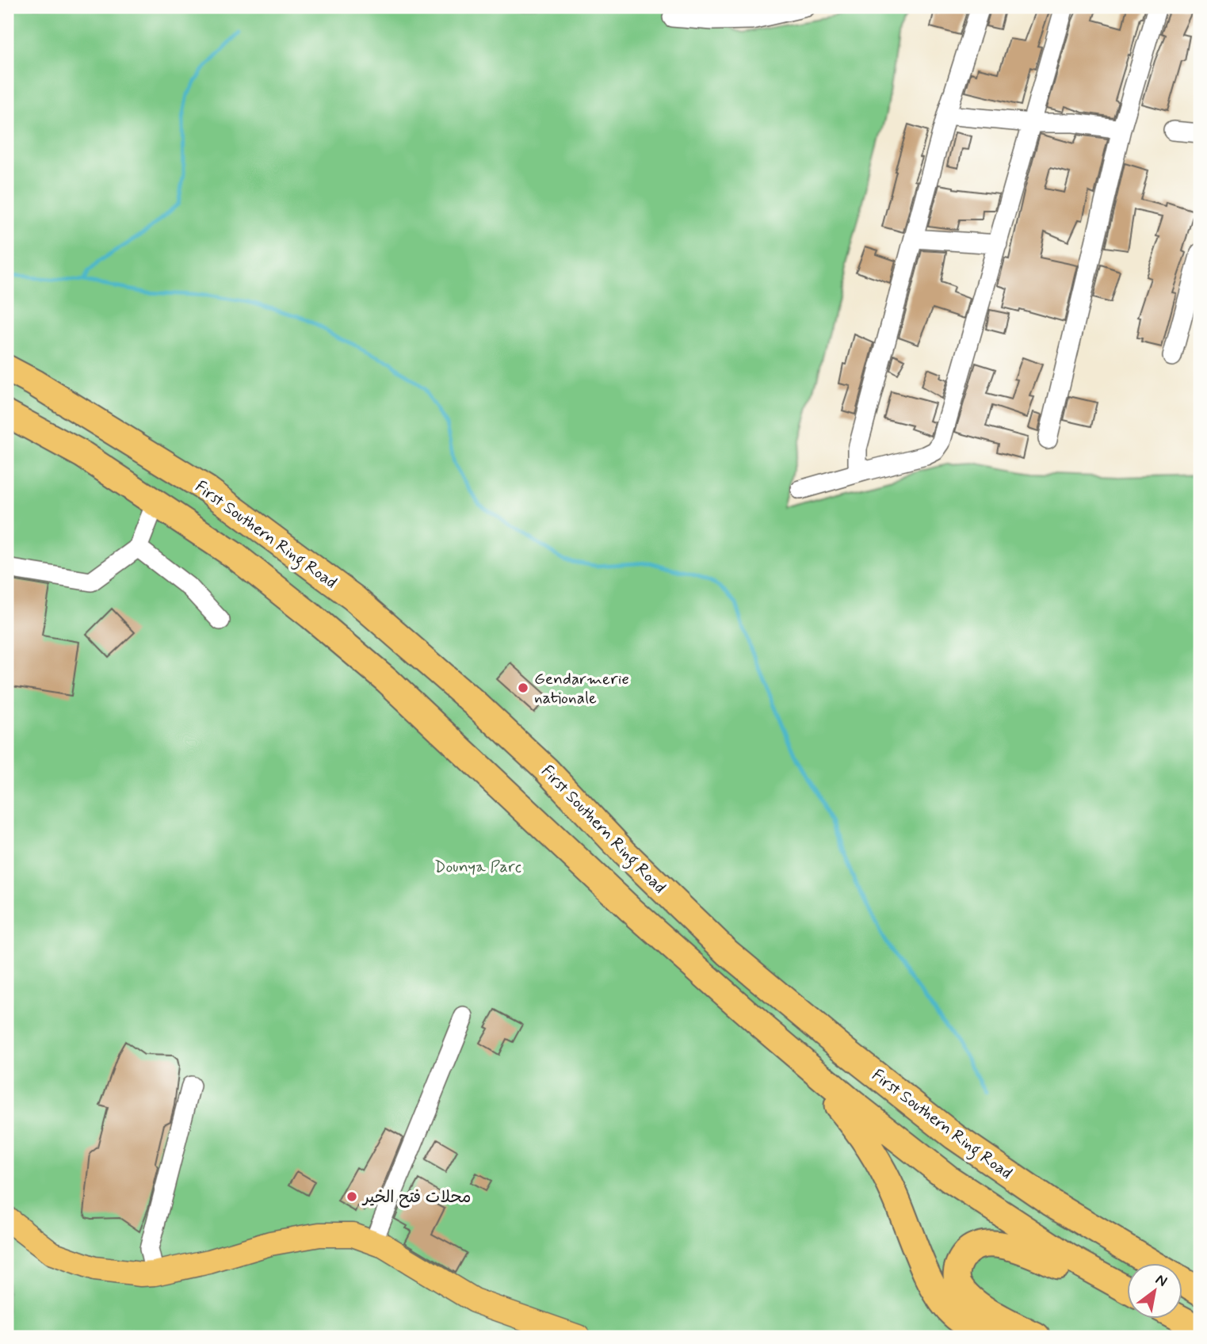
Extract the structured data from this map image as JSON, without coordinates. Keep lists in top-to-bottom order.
{
  "streets": {
    "highway": ["First Southern Ring Road"]
  },
  "parks": ["Dounya Parc"],
  "places": ["Gendarmerie nationale", "محلات فتح الخير"],
  "north": "top right"
}
